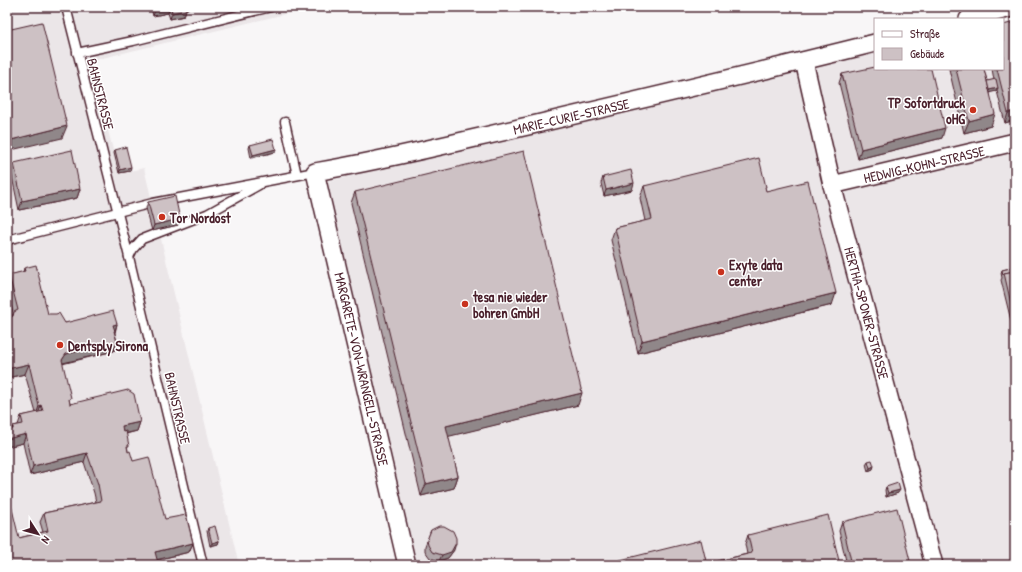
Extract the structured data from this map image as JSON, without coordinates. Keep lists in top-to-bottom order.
{
  "streets": {
    "street": [
      "MARIE-CURIE-STRASSE",
      "HEDWIG-KOHN-STRASSE",
      "HERTHA-SPONER-STRASSE",
      "MARGARETE-VON-WRANGELL-STRASSE"
    ],
    "lane": ["BAHNSTRASSE"]
  },
  "crossings": [
    ["MARIE-CURIE-STRASSE", "HERTHA-SPONER-STRASSE"],
    ["MARIE-CURIE-STRASSE", "MARGARETE-VON-WRANGELL-STRASSE"],
    ["HEDWIG-KOHN-STRASSE", "HERTHA-SPONER-STRASSE"]
  ],
  "places": [
    "TP Sofortdruck oHG",
    "Tor Nordost",
    "Exyte data center",
    "tesa nie wieder bohren GmbH",
    "Dentsply Sirona"
  ],
  "legend": ["Straße", "Gebäude"],
  "north": "bottom right"
}
